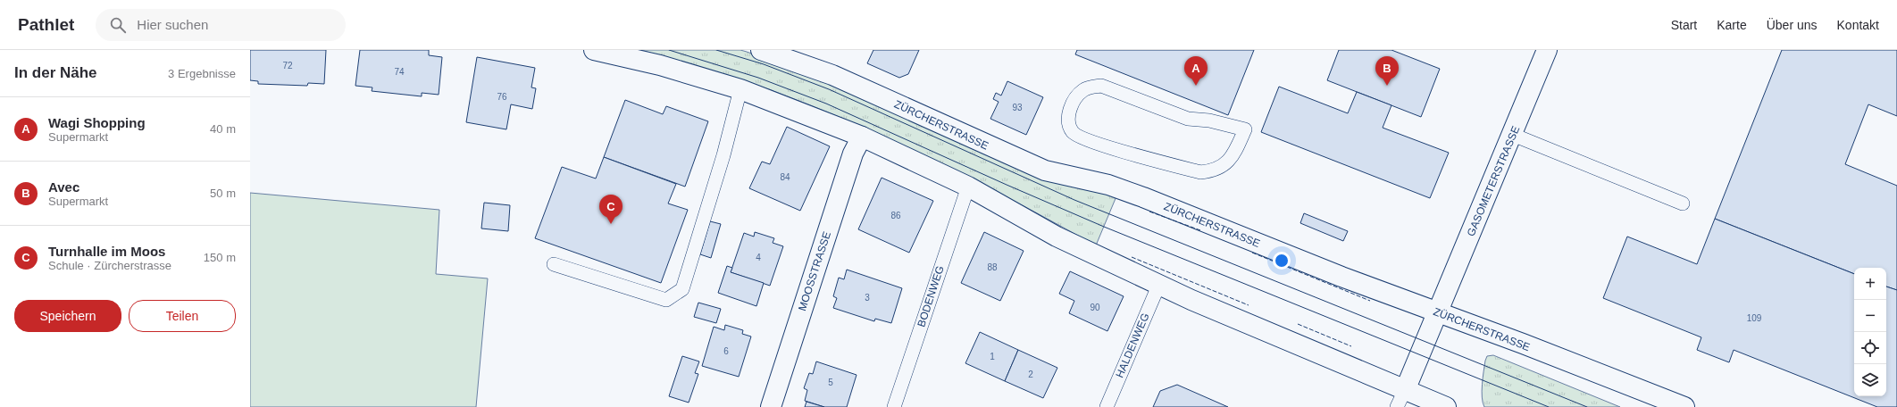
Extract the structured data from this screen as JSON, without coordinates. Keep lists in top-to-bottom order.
{
  "streets": {
    "main road": ["ZÜRCHERSTRASSE", "GASOMETERSTRASSE", "MOOSSTRASSE"],
    "lane": ["BODENWEG", "HALDENWEG"]
  },
  "crossings": [
    ["ZÜRCHERSTRASSE", "GASOMETERSTRASSE"]
  ],
  "house_numbers": [
    "72",
    "74",
    "76",
    "93",
    "84",
    "86",
    "4",
    "88",
    "3",
    "90",
    "109",
    "6",
    "1",
    "2",
    "5"
  ],
  "page": {
    "header": "Pathlet",
    "search": "Hier suchen",
    "nav": [
      "Start",
      "Karte",
      "Über uns",
      "Kontakt"
    ],
    "heading": ["In der Nähe", "3 Ergebnisse"],
    "pins": ["A", "B", "C"],
    "list": [
      {
        "mark": "A",
        "name": "Wagi Shopping",
        "note": "Supermarkt",
        "value": "40 m"
      },
      {
        "mark": "B",
        "name": "Avec",
        "note": "Supermarkt",
        "value": "50 m"
      },
      {
        "mark": "C",
        "name": "Turnhalle im Moos",
        "note": "Schule · Zürcherstrasse",
        "value": "150 m"
      }
    ],
    "map_buttons": ["+", "−"],
    "buttons": ["Speichern", "Teilen"]
  }
}
